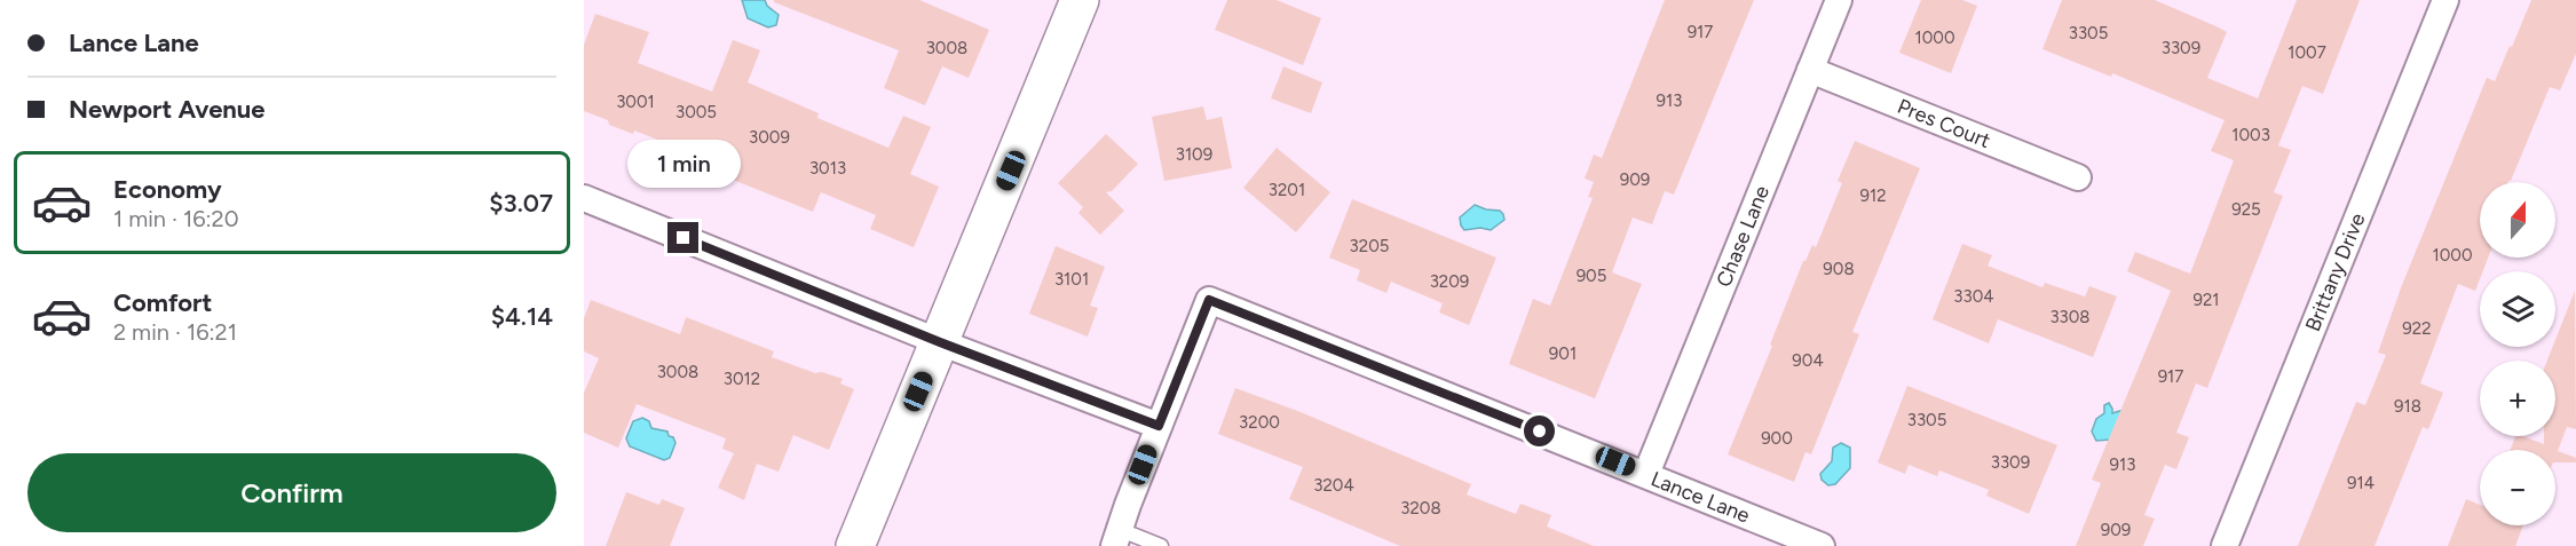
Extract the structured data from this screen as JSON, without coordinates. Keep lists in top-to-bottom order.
{
  "streets": {
    "street": [
      "Pres Court",
      "Chase Lane",
      "Brittany Drive",
      "Lance Lane"
    ]
  },
  "crossings": [
    ["Pres Court", "Chase Lane"],
    ["Chase Lane", "Lance Lane"]
  ],
  "house_numbers": [
    "917",
    "3305",
    "1000",
    "3008",
    "3309",
    "1007",
    "913",
    "3001",
    "3005",
    "1003",
    "3009",
    "3109",
    "3013",
    "909",
    "3201",
    "912",
    "925",
    "3205",
    "1000",
    "908",
    "905",
    "3101",
    "3209",
    "3304",
    "921",
    "3308",
    "922",
    "901",
    "904",
    "3008",
    "917",
    "3012",
    "918",
    "3305",
    "3200",
    "900",
    "3309",
    "913",
    "914",
    "3204",
    "3208",
    "909"
  ],
  "north": "top",
  "page": {
    "banner": ["Lance Lane", "Newport Avenue"],
    "bubble": "1 min",
    "list": [
      {
        "name": "Economy",
        "note": "1 min · 16:20",
        "value": "$3.07"
      },
      {
        "name": "Comfort",
        "note": "2 min · 16:21",
        "value": "$4.14"
      }
    ],
    "map_buttons": ["+", "−"],
    "buttons": "Confirm"
  }
}
